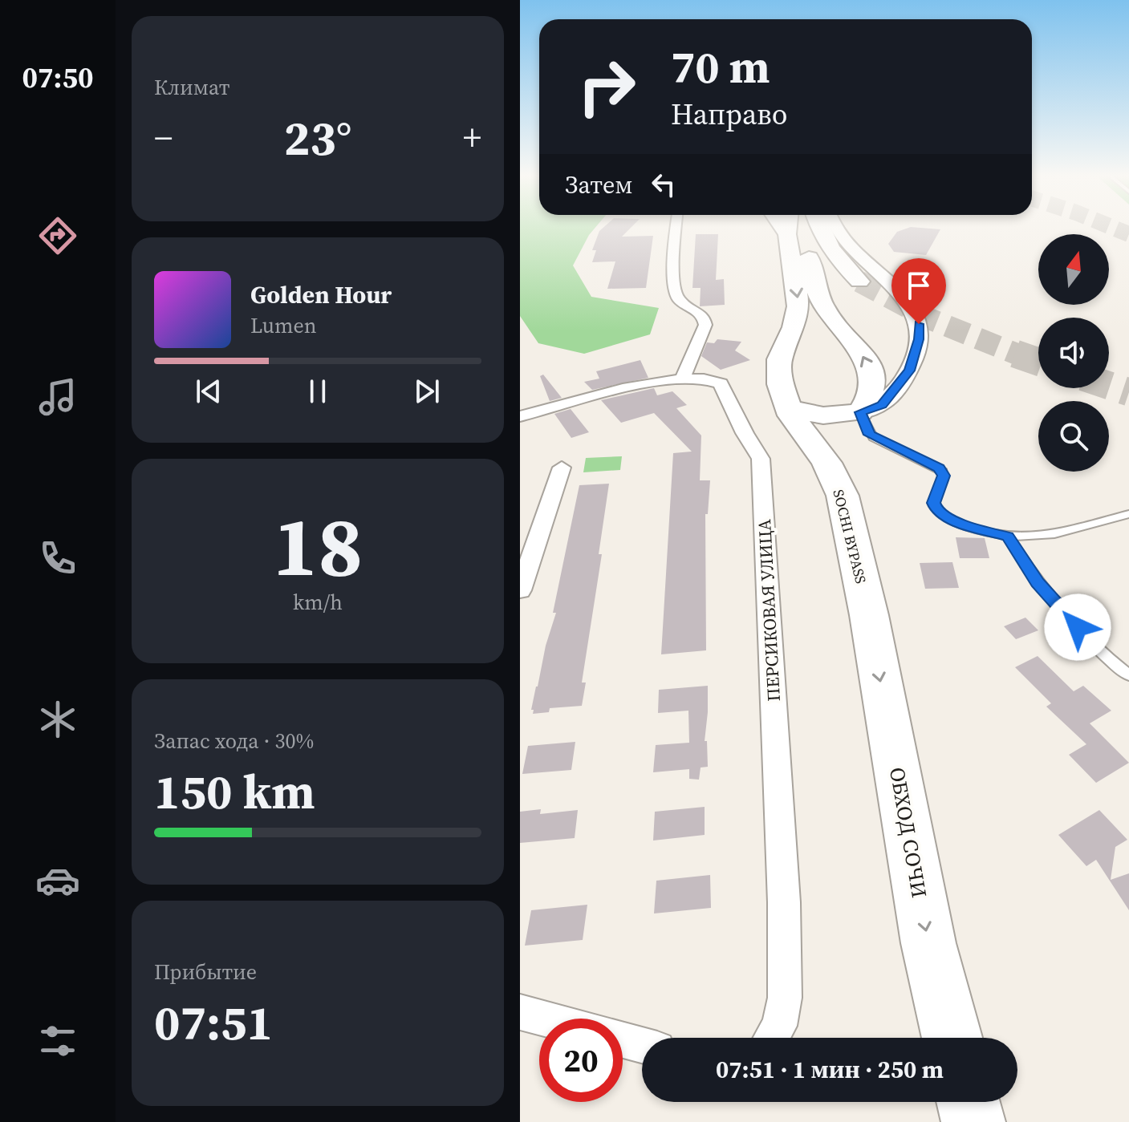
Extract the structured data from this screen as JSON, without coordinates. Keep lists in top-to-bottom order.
{
  "streets": {
    "highway": ["ОБХОД СОЧИ"],
    "street": ["ПЕРСИКОВАЯ УЛИЦА"]
  },
  "one_way": ["ОБХОД СОЧИ"],
  "north": "top",
  "page": {
    "tabs": "07:50",
    "tile": [
      "Климат",
      ["18", "km/h"],
      ["Запас хода · 30%", "150 km"],
      ["Прибытие", "07:51"]
    ],
    "turn": ["70 m", "Направо"],
    "heat": ["−", "23°", "+"],
    "then": "Затем",
    "song": ["Golden Hour", "Lumen"],
    "limit": "20",
    "trip": "07:51 · 1 мин · 250 m"
  }
}
